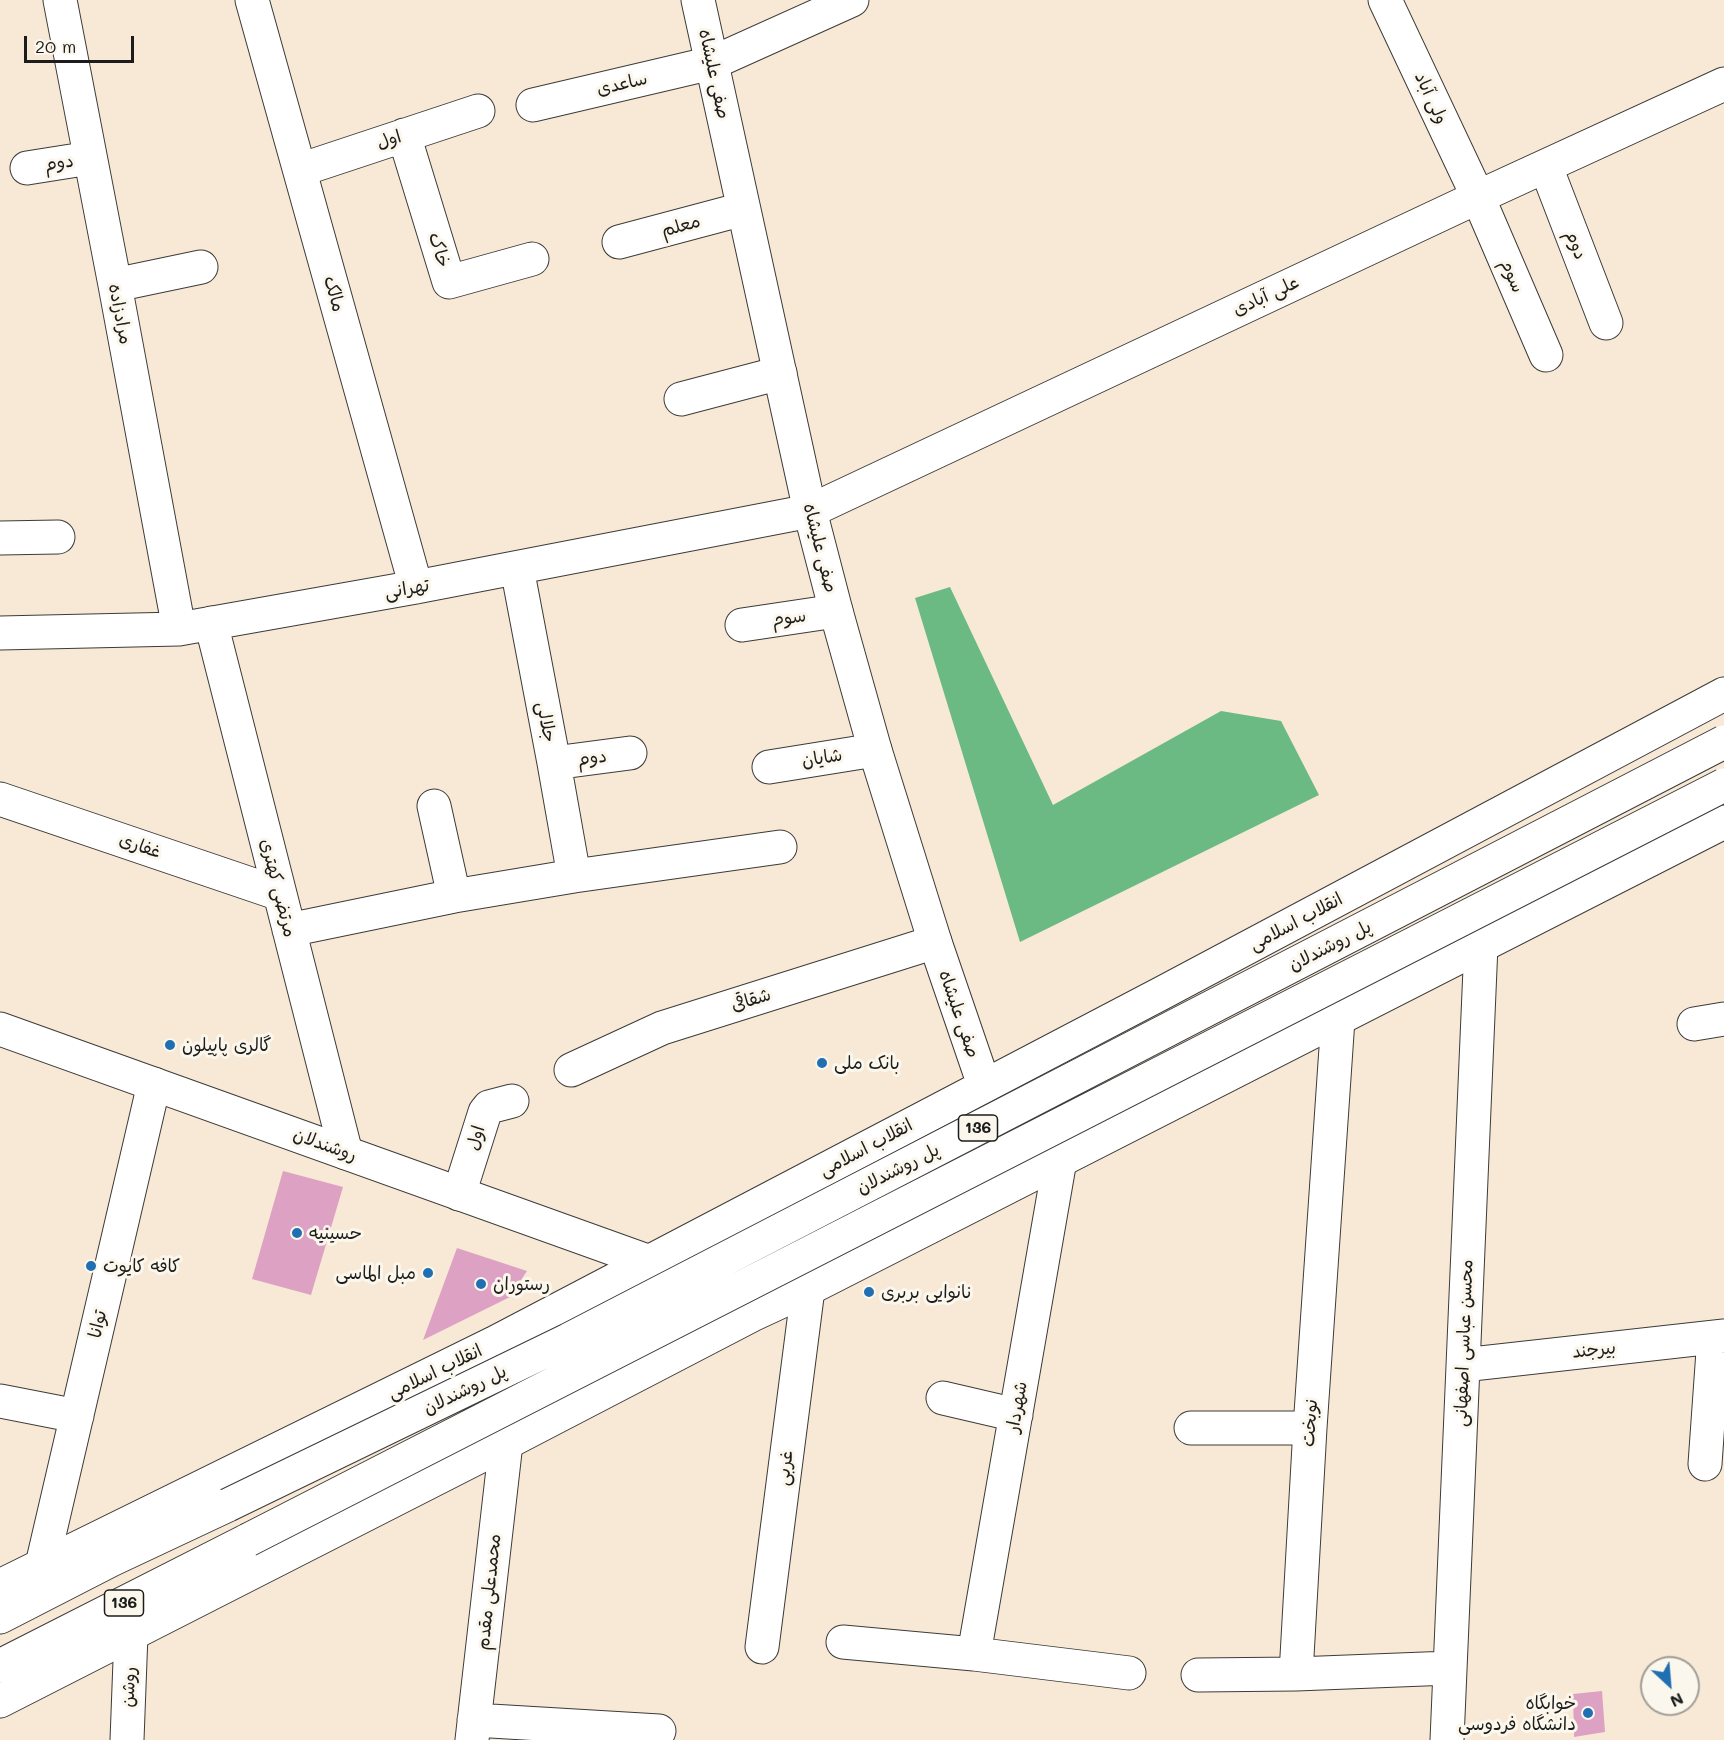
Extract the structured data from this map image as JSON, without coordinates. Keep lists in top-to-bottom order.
{
  "streets": {
    "street": [
      "صفی علیشاه",
      "ساعدی",
      "ولی آباد",
      "اول",
      "دوم",
      "معلم",
      "خاک",
      "سوم",
      "مالک",
      "علی آبادی",
      "مرادزاده",
      "تهرانی",
      "جلالی",
      "شایان",
      "غفاری",
      "مرتضی کهتری",
      "انقلاب اسلامی",
      "پل روشندلان",
      "شقاقی",
      "136",
      "روشندلان",
      "توانا",
      "محسن عباسی اصفهانی",
      "بیرجند",
      "شهردار",
      "نوبخت",
      "غربی",
      "محمدعلی مقدم",
      "روشن"
    ]
  },
  "crossings": [
    ["صفی علیشاه", "ساعدی"],
    ["صفی علیشاه", "معلم"],
    ["صفی علیشاه", "سوم"],
    ["صفی علیشاه", "علی آبادی"],
    ["صفی علیشاه", "تهرانی"],
    ["صفی علیشاه", "شایان"],
    ["صفی علیشاه", "انقلاب اسلامی"],
    ["صفی علیشاه", "شقاقی"],
    ["ولی آباد", "سوم"],
    ["ولی آباد", "علی آبادی"],
    ["اول", "خاک"],
    ["اول", "مالک"],
    ["اول", "روشندلان"],
    ["دوم", "علی آبادی"],
    ["دوم", "مرادزاده"],
    ["دوم", "جلالی"],
    ["سوم", "علی آبادی"],
    ["مالک", "تهرانی"],
    ["علی آبادی", "تهرانی"],
    ["مرادزاده", "تهرانی"],
    ["تهرانی", "جلالی"],
    ["تهرانی", "مرتضی کهتری"],
    ["غفاری", "مرتضی کهتری"],
    ["مرتضی کهتری", "روشندلان"],
    ["انقلاب اسلامی", "روشندلان"],
    ["انقلاب اسلامی", "توانا"],
    ["روشندلان", "توانا"],
    ["محسن عباسی اصفهانی", "بیرجند"]
  ],
  "places": [
    "گالری پاپیلون",
    "بانک ملی",
    "حسینیه",
    "کافه کایوت",
    "مبل الماسی",
    "رستوران",
    "نانوایی بربری",
    "خوابگاه دانشگاه فردوسی"
  ],
  "scale_bar": "20 m",
  "north": "bottom right"
}
